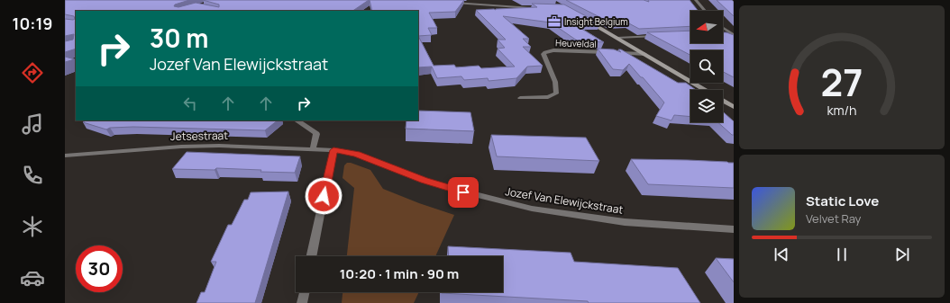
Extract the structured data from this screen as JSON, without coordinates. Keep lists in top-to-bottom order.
{
  "streets": {
    "street": ["Heuveldal", "Jetsestraat", "Jozef Van Elewijckstraat"]
  },
  "crossings": [
    ["Jetsestraat", "Jozef Van Elewijckstraat"]
  ],
  "places": {
    "office": ["Insight Belgium"]
  },
  "north": "left",
  "page": {
    "tabs": "10:19",
    "turn": ["30 m", "Jozef Van Elewijckstraat"],
    "song": ["Static Love", "Velvet Ray"],
    "limit": "30",
    "trip": "10:20 · 1 min · 90 m",
    "gauge": ["27", "km/h"]
  }
}
